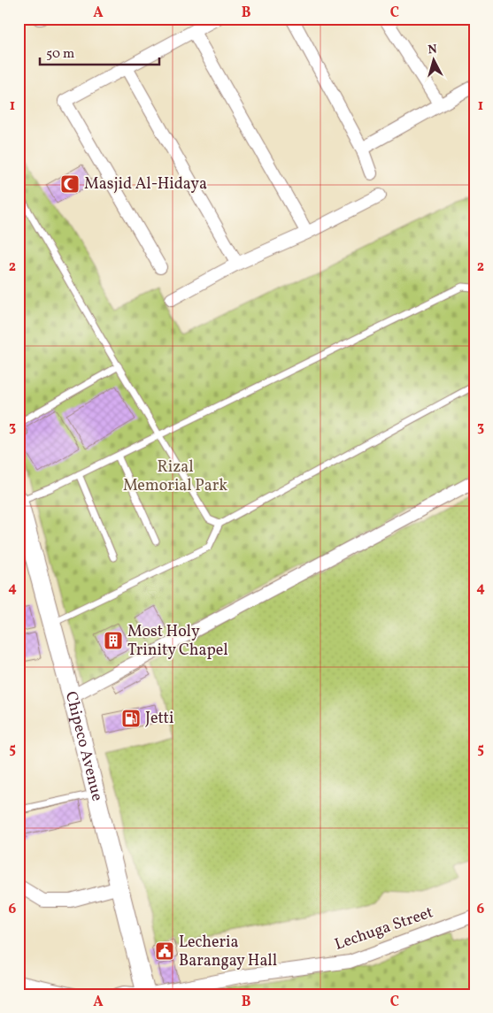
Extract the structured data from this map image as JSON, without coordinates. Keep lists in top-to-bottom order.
{
  "streets": {
    "main road": ["Chipeco Avenue"],
    "street": ["Lechuga Street"]
  },
  "crossings": [
    ["Chipeco Avenue", "Lechuga Street"]
  ],
  "parks": ["Rizal Memorial Park"],
  "places": {
    "mosque": ["Masjid Al-Hidaya"],
    "building": ["Most Holy Trinity Chapel"],
    "fuel station": ["Jetti"],
    "public building": ["Lecheria Barangay Hall"]
  },
  "scale_bar": "50 m",
  "north": "top",
  "grid": {
    "columns": ["A", "B", "C"],
    "rows": [
      "1",
      "2",
      "3",
      "4",
      "5",
      "6"
    ]
  }
}
